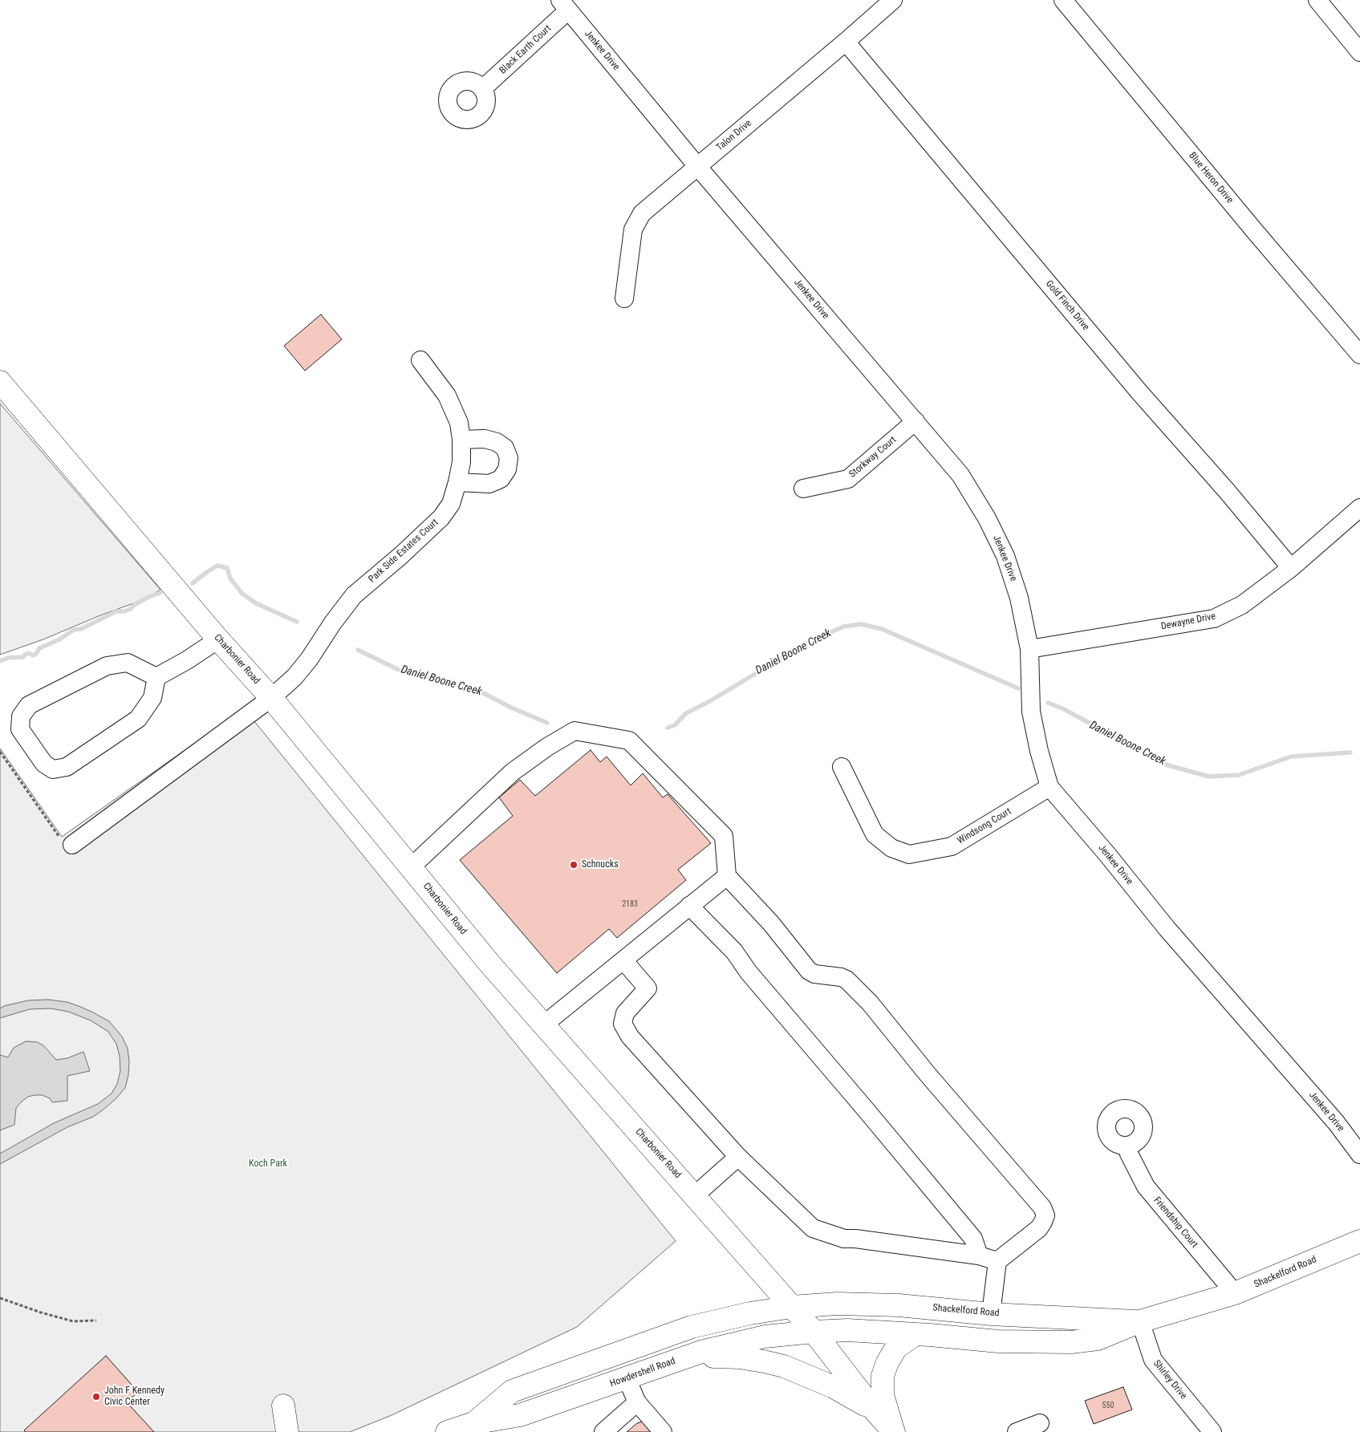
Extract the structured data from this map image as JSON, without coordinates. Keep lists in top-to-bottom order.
{
  "streets": {
    "main road": ["Charbonier Road", "Shackelford Road", "Howdershell Road"],
    "street": [
      "Black Earth Court",
      "Jenkee Drive",
      "Talon Drive",
      "Blue Heron Drive",
      "Gold Finch Drive",
      "Storkway Court",
      "Park Side Estates Court",
      "Dewayne Drive",
      "Windsong Court",
      "Friendship Court",
      "Shirley Drive"
    ]
  },
  "crossings": [
    ["Black Earth Court", "Jenkee Drive"],
    ["Jenkee Drive", "Talon Drive"],
    ["Jenkee Drive", "Storkway Court"],
    ["Jenkee Drive", "Dewayne Drive"],
    ["Jenkee Drive", "Windsong Court"],
    ["Talon Drive", "Gold Finch Drive"],
    ["Gold Finch Drive", "Dewayne Drive"],
    ["Park Side Estates Court", "Charbonier Road"],
    ["Charbonier Road", "Shackelford Road"],
    ["Charbonier Road", "Howdershell Road"],
    ["Friendship Court", "Shackelford Road"],
    ["Shackelford Road", "Howdershell Road"],
    ["Shackelford Road", "Shirley Drive"]
  ],
  "water": ["Daniel Boone Creek"],
  "parks": ["Koch Park"],
  "places": ["Schnucks", "John F Kennedy Civic Center"],
  "house_numbers": ["2183", "550"]
}
